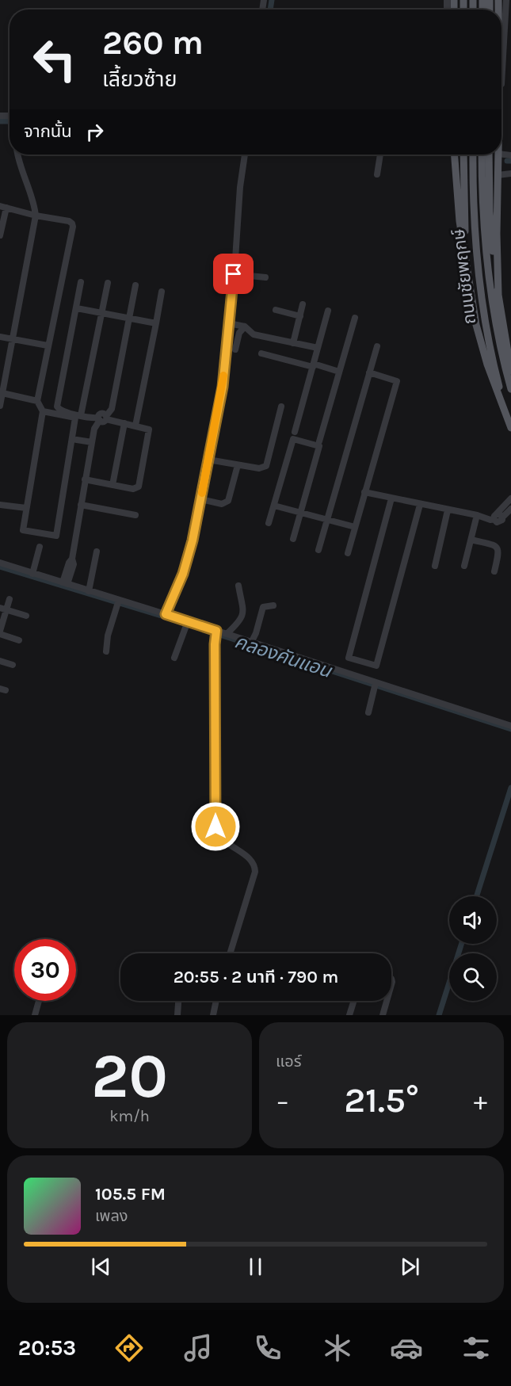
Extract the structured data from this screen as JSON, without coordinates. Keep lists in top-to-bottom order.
{
  "streets": {
    "main road": ["ถนนชัยพฤกษ์"]
  },
  "water": ["คลองคันแอน"],
  "page": {
    "turn": ["260 m", "เลี้ยวซ้าย"],
    "then": "จากนั้น",
    "limit": "30",
    "trip": "20:55 · 2 นาที · 790 m",
    "tile": [
      ["20", "km/h"],
      "แอร์"
    ],
    "heat": ["−", "21.5°", "+"],
    "song": ["105.5 FM", "เพลง"],
    "tabs": "20:53"
  }
}
